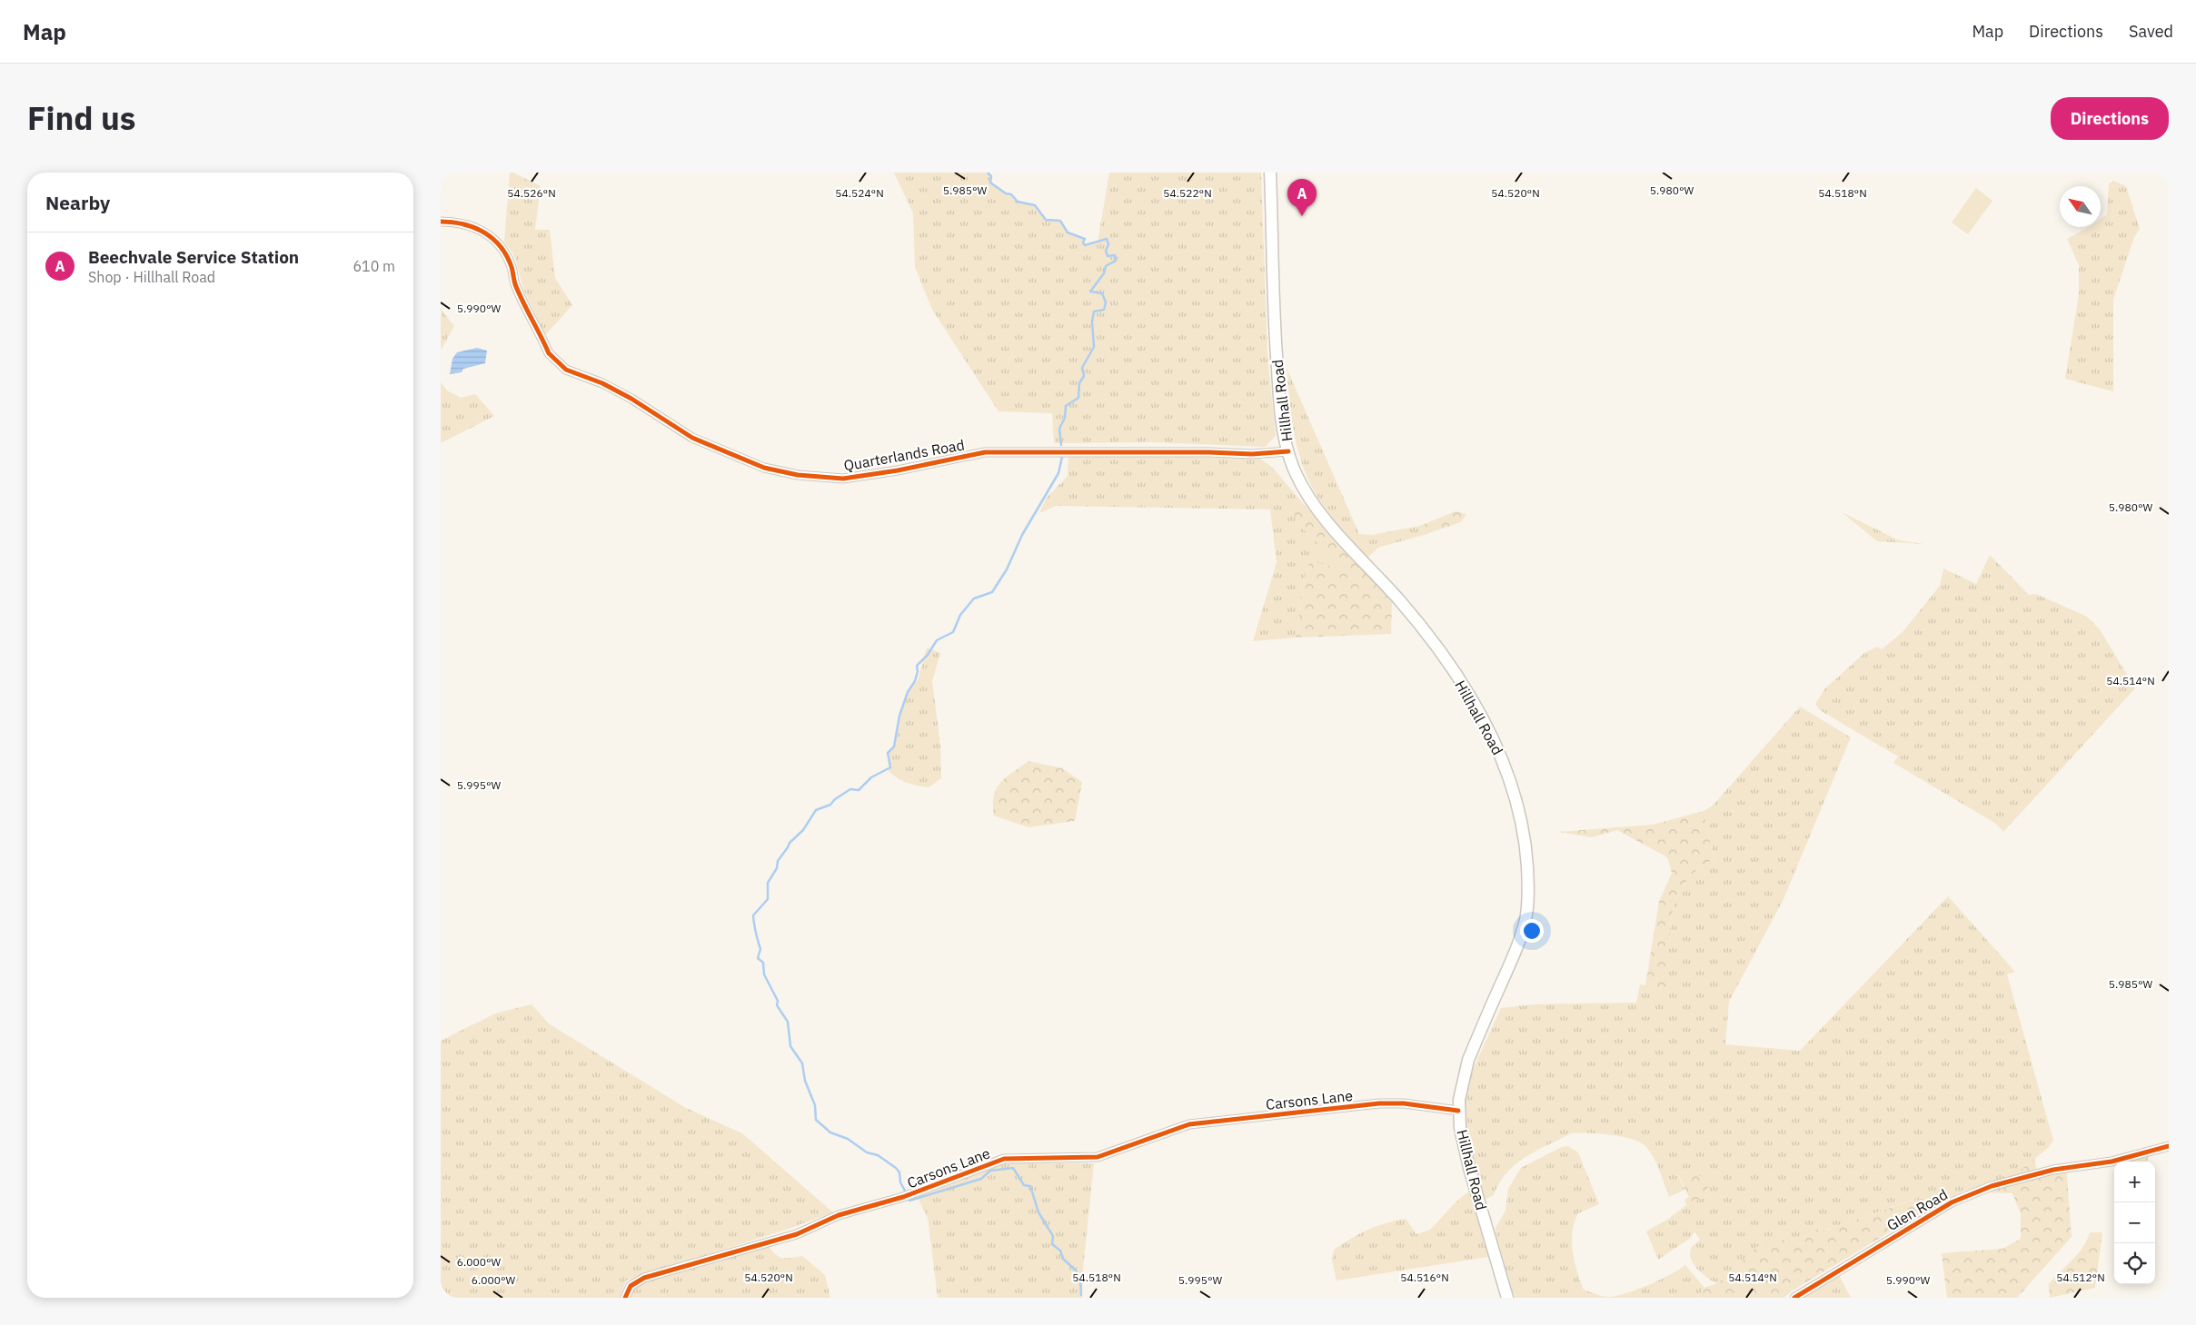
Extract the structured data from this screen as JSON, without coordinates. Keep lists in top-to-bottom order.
{
  "streets": {
    "main road": ["Hillhall Road"],
    "street": ["Quarterlands Road", "Carsons Lane", "Glen Road"]
  },
  "crossings": [
    ["Hillhall Road", "Quarterlands Road"],
    ["Hillhall Road", "Carsons Lane"]
  ],
  "north": "top left",
  "page": {
    "header": "Map",
    "nav": ["Map", "Directions", "Saved"],
    "title": "Find us",
    "buttons": "Directions",
    "heading": "Nearby",
    "pins": "A",
    "list": [
      {
        "mark": "A",
        "name": "Beechvale Service Station",
        "note": "Shop · Hillhall Road",
        "value": "610 m"
      }
    ],
    "map_buttons": ["+", "−"]
  },
  "coordinates": [
    "5.985°W",
    "5.980°W",
    "54.526°N",
    "54.524°N",
    "54.520°N",
    "54.518°N",
    "54.522°N",
    "5.990°W",
    "54.514°N",
    "5.995°W",
    "6.000°W",
    "54.516°N",
    "54.512°N"
  ]
}
